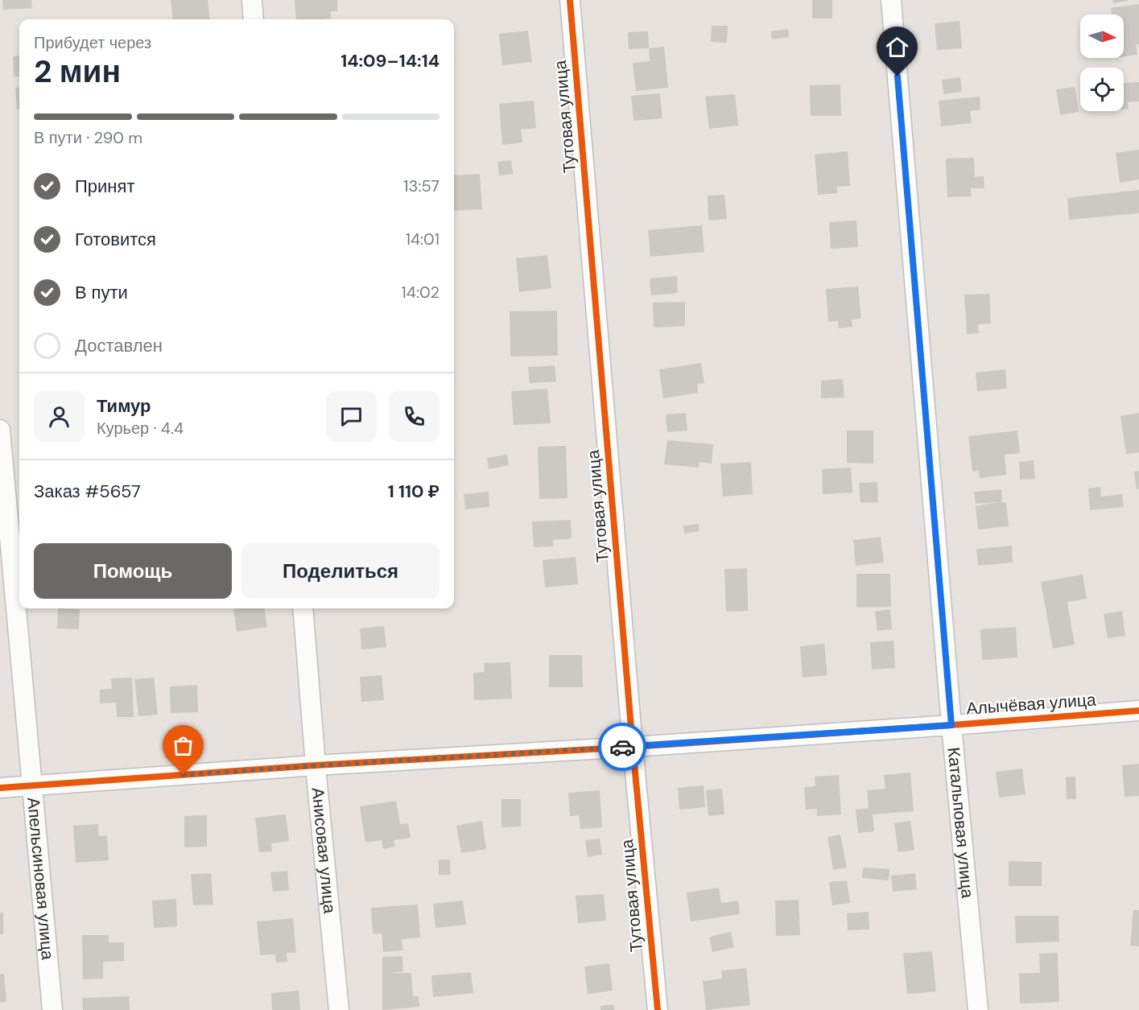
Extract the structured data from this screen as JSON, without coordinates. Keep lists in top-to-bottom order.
{
  "streets": {
    "street": [
      "Тутовая улица",
      "Алычёвая улица",
      "Катальповая улица",
      "Анисовая улица",
      "Апельсиновая улица"
    ]
  },
  "crossings": [
    ["Тутовая улица", "Алычёвая улица"],
    ["Алычёвая улица", "Катальповая улица"],
    ["Алычёвая улица", "Анисовая улица"],
    ["Алычёвая улица", "Апельсиновая улица"]
  ],
  "north": "right",
  "page": {
    "heading": ["2 мин", "Прибудет через", "14:09–14:14"],
    "panel": [
      "Тимур",
      "Курьер · 4.4",
      "Заказ #5657",
      "1 110 ₽"
    ],
    "bar": "В пути · 290 m",
    "list": [
      ["Принят", "13:57"],
      ["Готовится", "14:01"],
      ["В пути", "14:02"],
      "Доставлен"
    ],
    "buttons": ["Помощь", "Поделиться"]
  }
}
